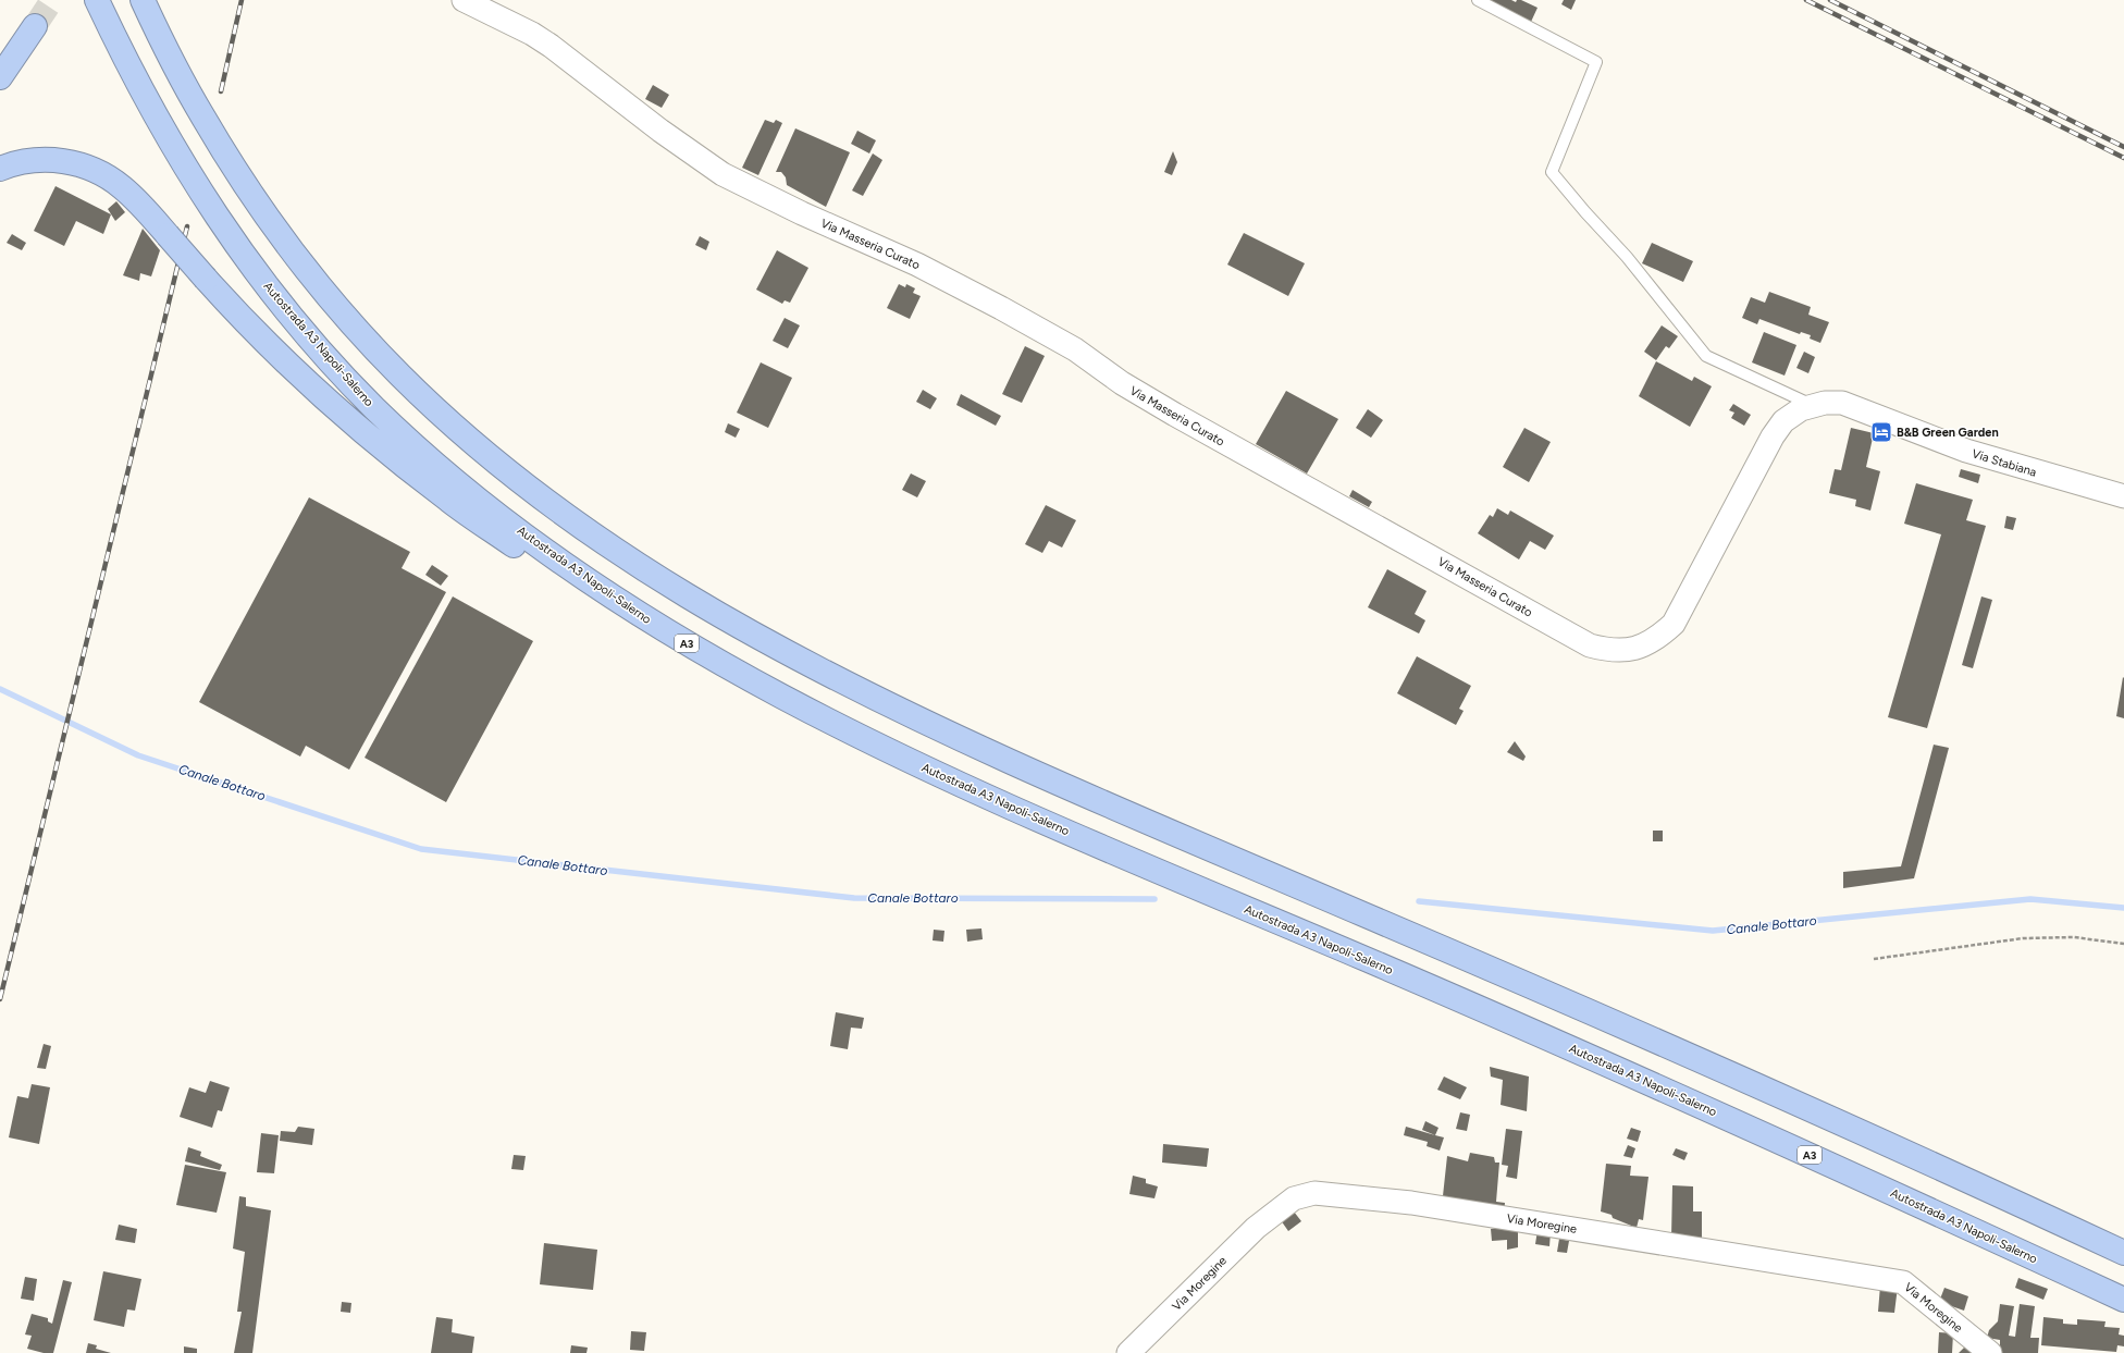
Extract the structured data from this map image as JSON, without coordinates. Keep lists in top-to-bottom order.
{
  "streets": {
    "highway": ["Autostrada A3 Napoli-Salerno", "A3"],
    "street": ["Via Masseria Curato", "Via Stabiana", "Via Moregine"]
  },
  "crossings": [
    ["Via Masseria Curato", "Via Stabiana"]
  ],
  "water": ["Canale Bottaro"],
  "places": {
    "hotel": ["B&B Green Garden"]
  }
}
